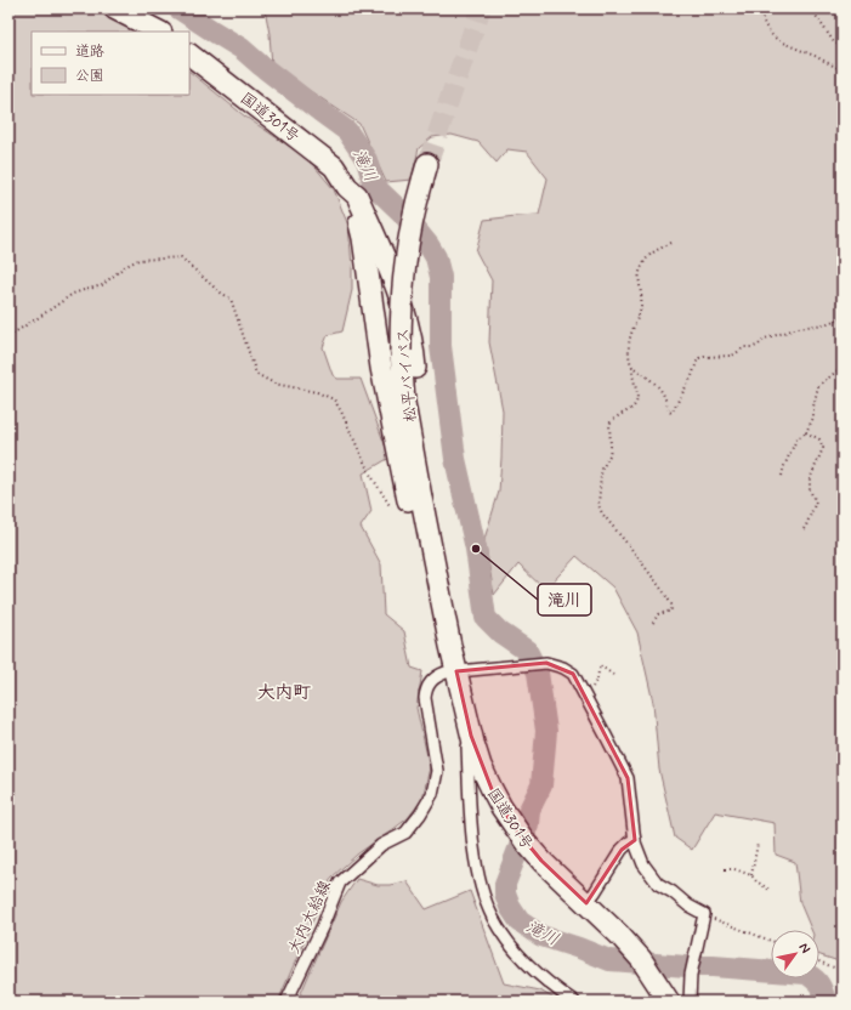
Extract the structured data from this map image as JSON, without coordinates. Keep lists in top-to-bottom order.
{
  "streets": {
    "highway": ["国道301号", "松平バイパス"],
    "street": ["大内大給線"]
  },
  "crossings": [
    ["国道301号", "松平バイパス"],
    ["国道301号", "大内大給線"]
  ],
  "districts": ["大内町"],
  "water": ["滝川"],
  "places": ["滝川"],
  "legend": ["道路", "公園"],
  "north": "top right"
}
